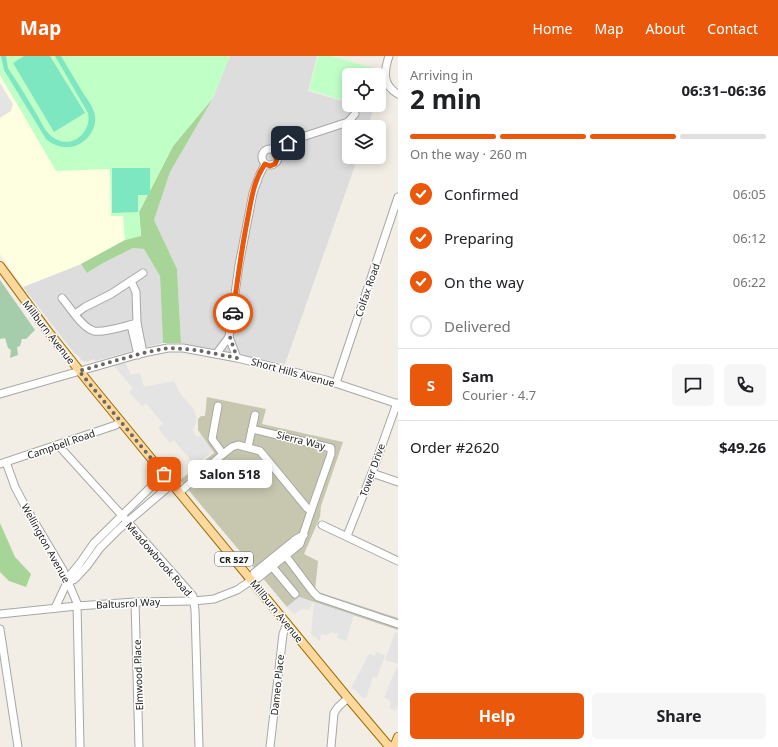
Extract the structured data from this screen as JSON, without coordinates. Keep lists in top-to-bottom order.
{
  "streets": {
    "main road": ["Millburn Avenue", "CR 527"],
    "street": [
      "Colfax Road",
      "Short Hills Avenue",
      "Sierra Way",
      "Campbell Road",
      "Tower Drive",
      "Wellington Avenue",
      "Meadowbrook Road",
      "Baltusrol Way",
      "Elmwood Place",
      "Dameo Place"
    ]
  },
  "crossings": [
    ["Colfax Road", "Short Hills Avenue"],
    ["Millburn Avenue", "Short Hills Avenue"],
    ["Millburn Avenue", "Campbell Road"],
    ["Millburn Avenue", "Baltusrol Way"],
    ["Millburn Avenue", "Dameo Place"],
    ["Short Hills Avenue", "Tower Drive"],
    ["Sierra Way", "Baltusrol Way"],
    ["Campbell Road", "Wellington Avenue"],
    ["Campbell Road", "Meadowbrook Road"],
    ["Wellington Avenue", "Baltusrol Way"],
    ["Meadowbrook Road", "Baltusrol Way"],
    ["Baltusrol Way", "Elmwood Place"]
  ],
  "places": ["Salon 518"],
  "page": {
    "header": "Map",
    "nav": [
      "Home",
      "Map",
      "About",
      "Contact"
    ],
    "heading": ["2 min", "Arriving in", "06:31–06:36"],
    "panel": [
      "Sam",
      "Courier · 4.7",
      "Order #2620",
      "$49.26"
    ],
    "bar": "On the way · 260 m",
    "list": [
      ["Confirmed", "06:05"],
      ["Preparing", "06:12"],
      ["On the way", "06:22"],
      "Delivered"
    ],
    "round": "S",
    "bubble": "Salon 518",
    "buttons": ["Help", "Share"]
  }
}
